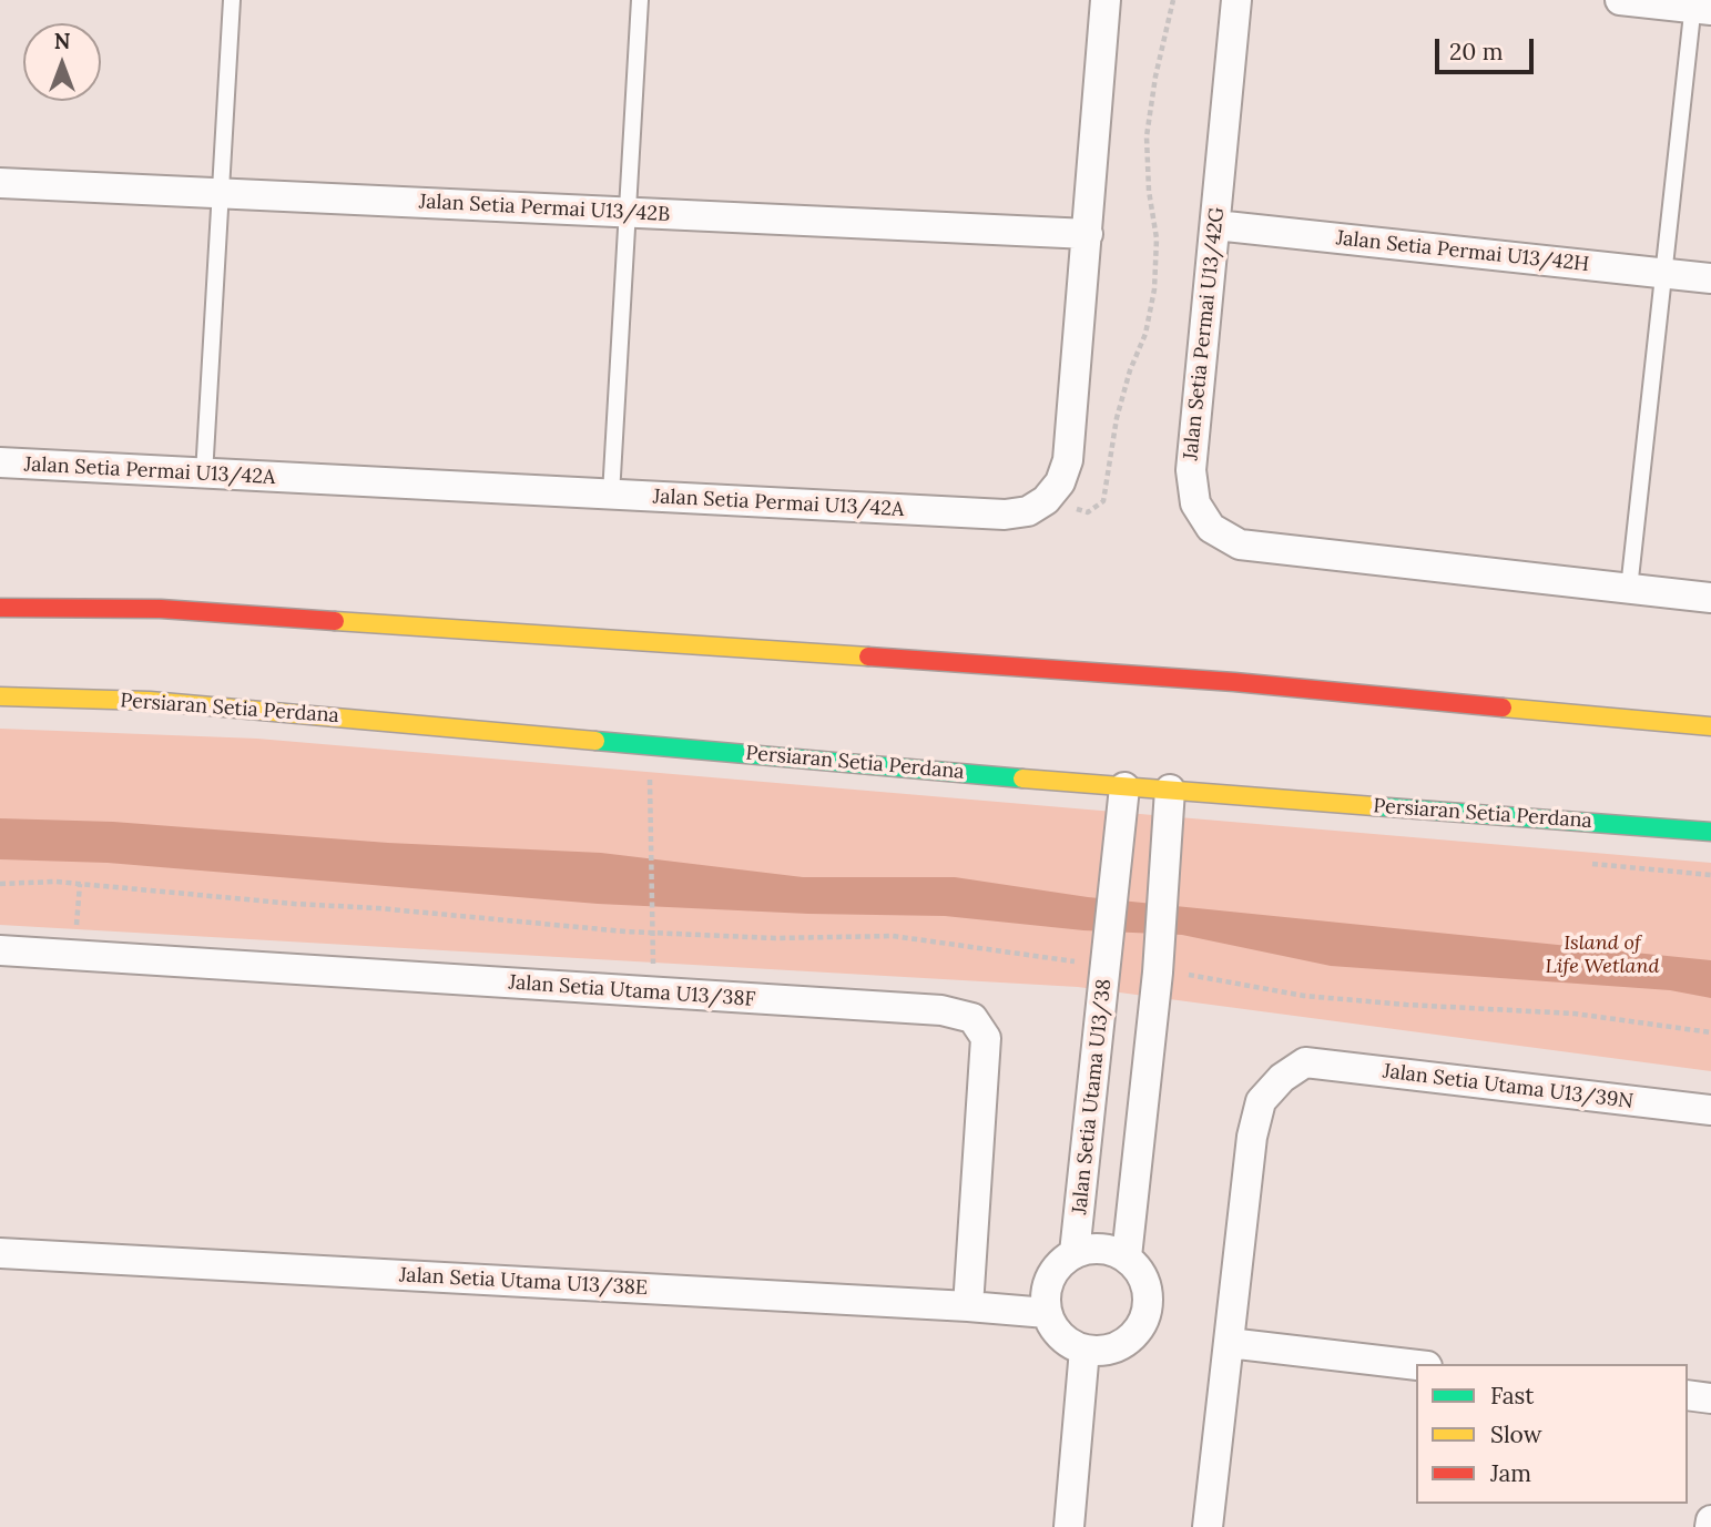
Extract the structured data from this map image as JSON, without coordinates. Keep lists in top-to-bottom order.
{
  "streets": {
    "main road": ["Persiaran Setia Perdana"],
    "street": [
      "Jalan Setia Permai U13/42B",
      "Jalan Setia Permai U13/42H",
      "Jalan Setia Permai U13/42G",
      "Jalan Setia Permai U13/42A",
      "Jalan Setia Utama U13/38F",
      "Jalan Setia Utama U13/39N",
      "Jalan Setia Utama U13/38",
      "Jalan Setia Utama U13/38E"
    ]
  },
  "crossings": [
    ["Jalan Setia Permai U13/42H", "Jalan Setia Permai U13/42G"],
    ["Persiaran Setia Perdana", "Jalan Setia Utama U13/38"],
    ["Jalan Setia Utama U13/38F", "Jalan Setia Utama U13/38E"],
    ["Jalan Setia Utama U13/38", "Jalan Setia Utama U13/38E"]
  ],
  "parks": ["Island of Life Wetland"],
  "legend": ["Fast", "Slow", "Jam"],
  "scale_bar": "20 m",
  "north": "top"
}
